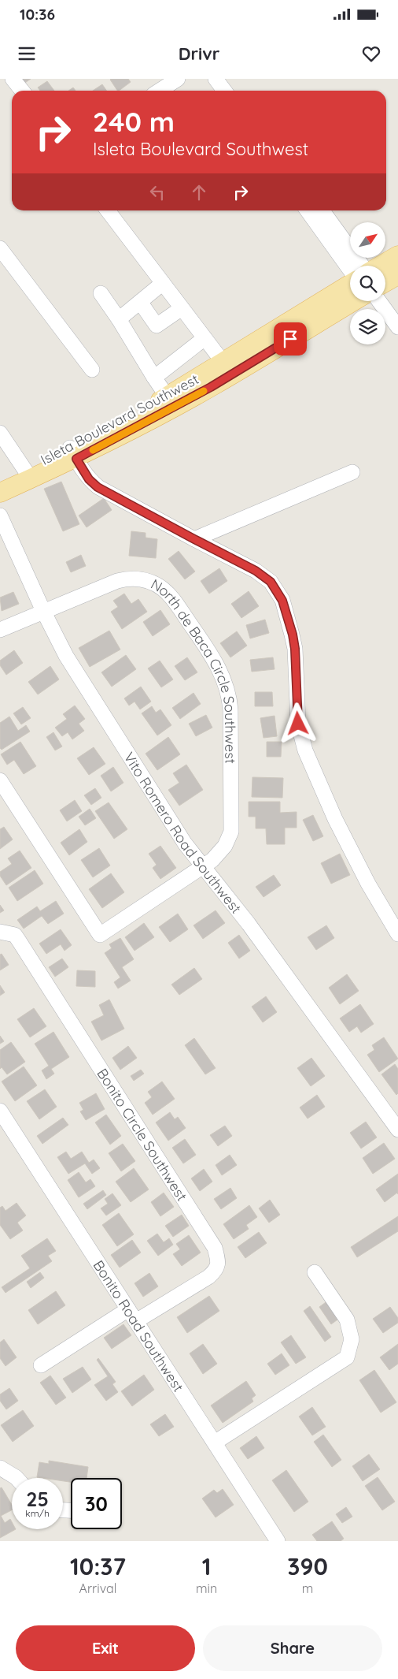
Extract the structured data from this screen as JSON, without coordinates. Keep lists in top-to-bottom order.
{
  "streets": {
    "main road": ["Isleta Boulevard Southwest"],
    "street": [
      "North de Baca Circle Southwest",
      "Vito Romero Road Southwest",
      "Bonito Circle Southwest",
      "Bonito Road Southwest"
    ]
  },
  "crossings": [
    ["North de Baca Circle Southwest", "Vito Romero Road Southwest"],
    ["Bonito Circle Southwest", "Bonito Road Southwest"]
  ],
  "north": "top right",
  "page": {
    "status": "10:36",
    "header": "Drivr",
    "turn": ["240 m", "Isleta Boulevard Southwest"],
    "speed": "25 km/h",
    "limit": "30",
    "eta": [
      "10:37",
      "Arrival",
      "1",
      "min",
      "390",
      "m"
    ],
    "buttons": ["Exit", "Share"]
  }
}
